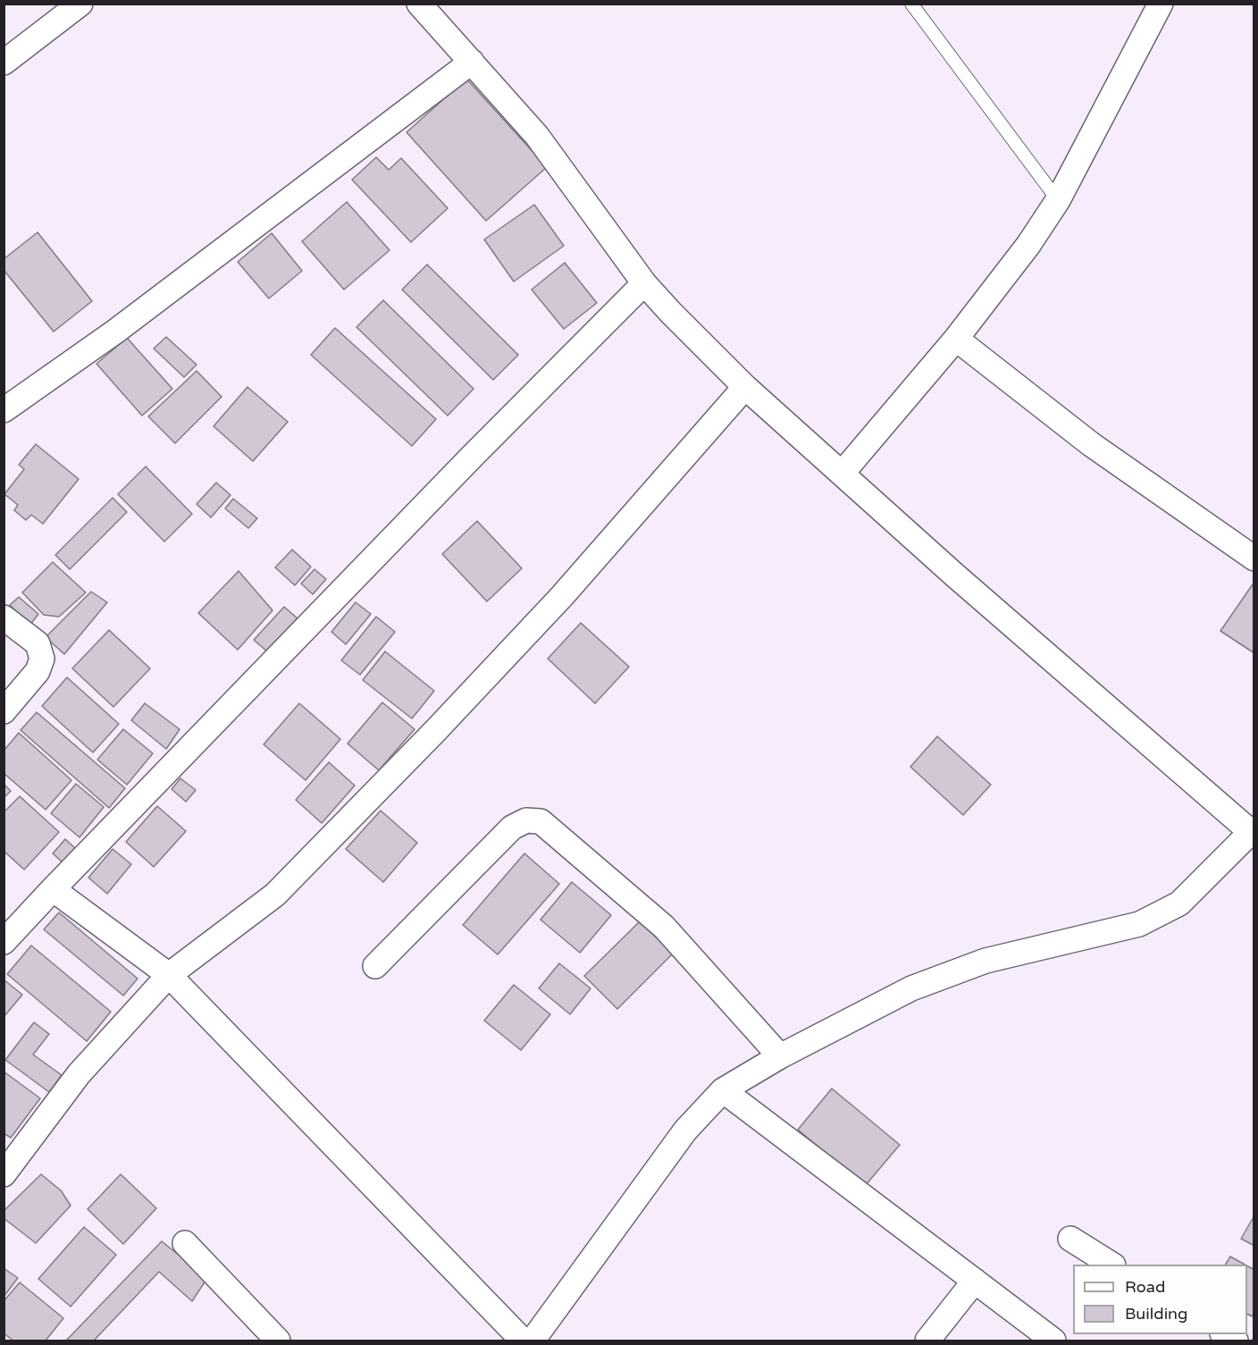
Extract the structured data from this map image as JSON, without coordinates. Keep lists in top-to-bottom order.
{
  "legend": ["Road", "Building"]
}
